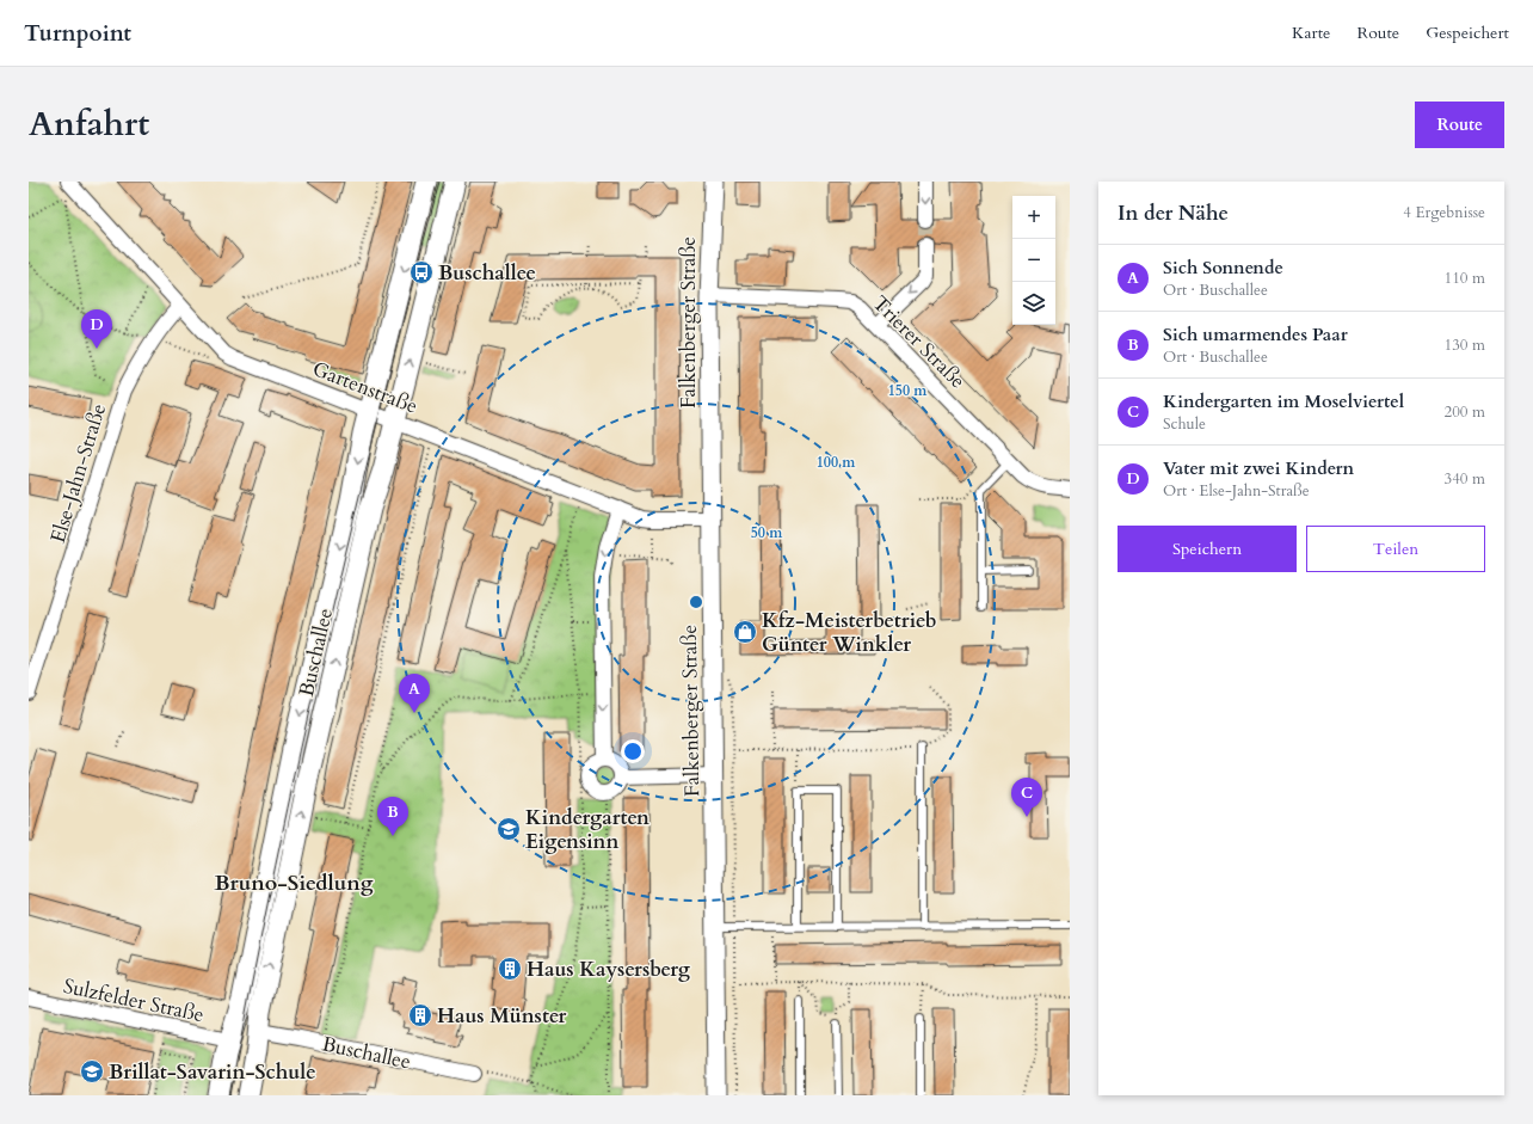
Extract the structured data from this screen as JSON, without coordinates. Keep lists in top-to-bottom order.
{
  "streets": {
    "main road": ["Buschallee"],
    "street": [
      "Falkenberger Straße",
      "Trierer Straße",
      "Gartenstraße",
      "Else-Jahn-Straße",
      "Sulzfelder Straße"
    ]
  },
  "crossings": [
    ["Falkenberger Straße", "Trierer Straße"],
    ["Falkenberger Straße", "Gartenstraße"],
    ["Gartenstraße", "Else-Jahn-Straße"],
    ["Gartenstraße", "Buschallee"],
    ["Buschallee", "Sulzfelder Straße"]
  ],
  "districts": ["Bruno-Siedlung"],
  "places": {
    "bus stop": ["Buschallee"],
    "shop": ["Kfz-Meisterbetrieb Günter Winkler"],
    "school or university": ["Kindergarten Eigensinn", "Brillat-Savarin-Schule"],
    "building": ["Haus Kaysersberg", "Haus Münster"]
  },
  "page": {
    "header": "Turnpoint",
    "nav": ["Karte", "Route", "Gespeichert"],
    "title": "Anfahrt",
    "buttons": [
      "Route",
      ["Speichern", "Teilen"]
    ],
    "heading": ["In der Nähe", "4 Ergebnisse"],
    "map_buttons": ["+", "−"],
    "list": [
      {
        "mark": "A",
        "name": "Sich Sonnende",
        "note": "Ort · Buschallee",
        "value": "110 m"
      },
      {
        "mark": "B",
        "name": "Sich umarmendes Paar",
        "note": "Ort · Buschallee",
        "value": "130 m"
      },
      {
        "mark": "C",
        "name": "Kindergarten im Moselviertel",
        "note": "Schule",
        "value": "200 m"
      },
      {
        "mark": "D",
        "name": "Vater mit zwei Kindern",
        "note": "Ort · Else-Jahn-Straße",
        "value": "340 m"
      }
    ],
    "pins": [
      "D",
      "A",
      "C",
      "B"
    ]
  },
  "rings": ["150 m", "100 m", "50 m"]
}
